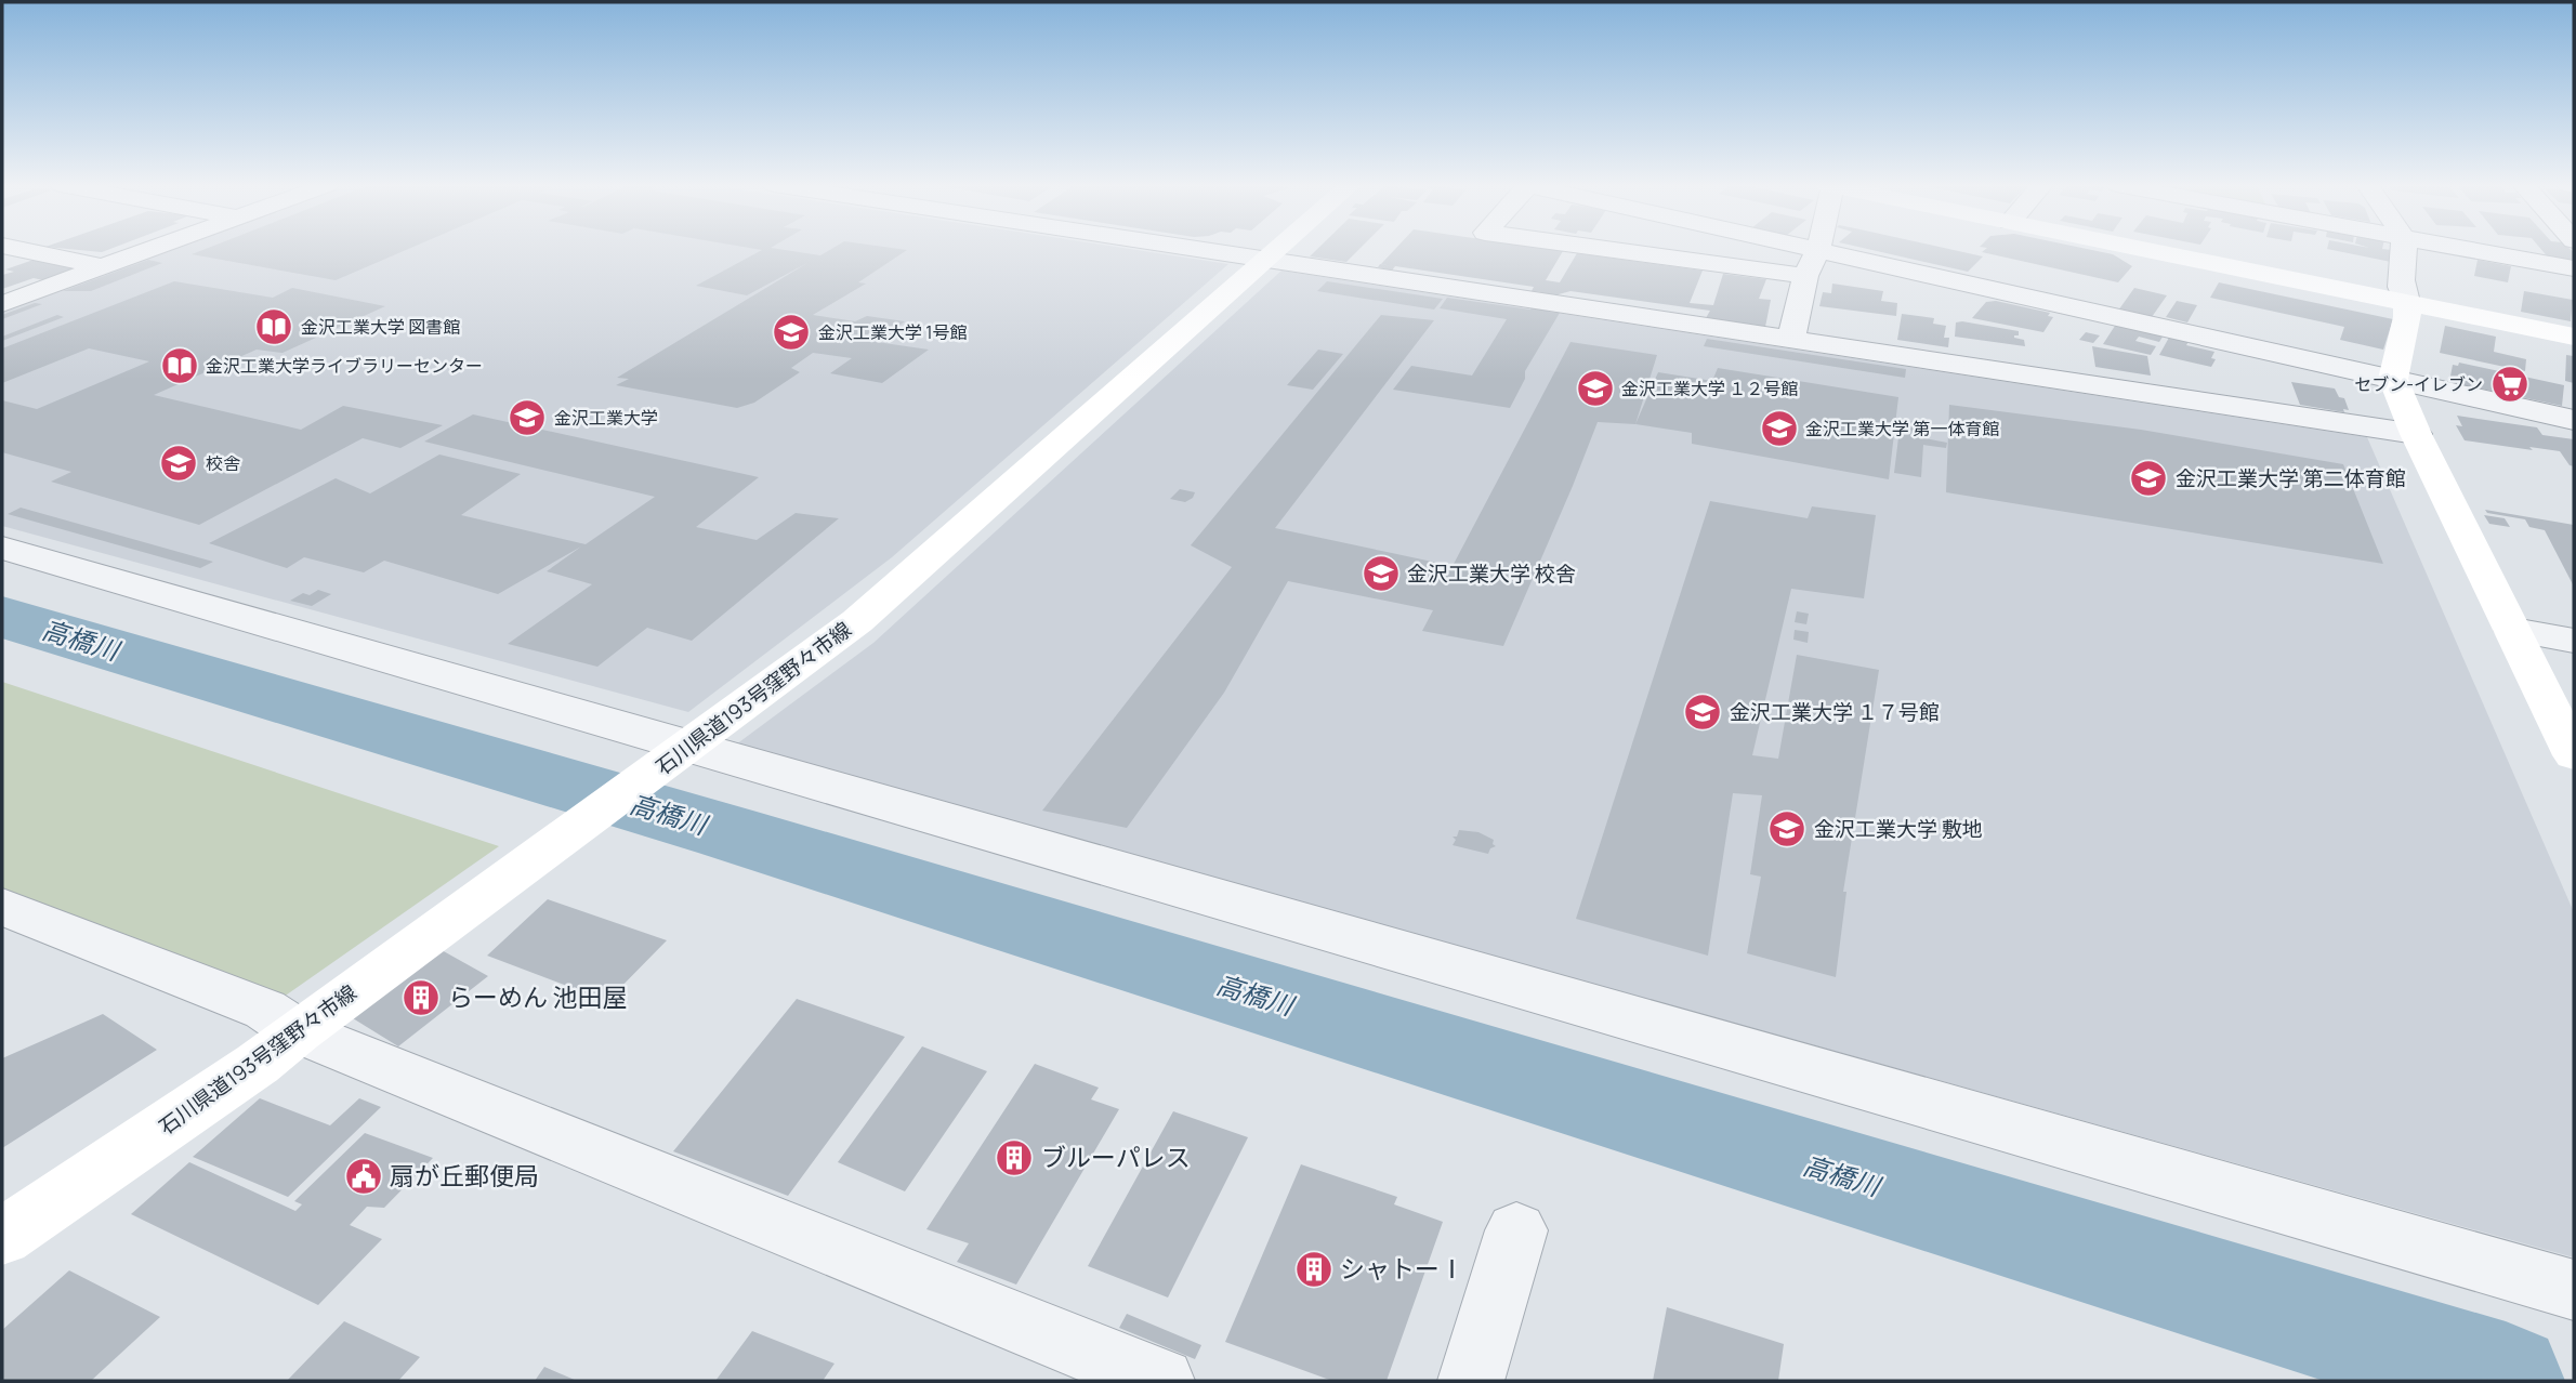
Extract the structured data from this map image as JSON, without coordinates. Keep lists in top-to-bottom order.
{
  "streets": {
    "main road": ["石川県道193号窪野々市線"]
  },
  "water": ["高橋川"],
  "places": {
    "library": ["金沢工業大学 図書館", "金沢工業大学ライブラリーセンター"],
    "school or university": [
      "金沢工業大学 1号館",
      "金沢工業大学 １２号館",
      "金沢工業大学",
      "金沢工業大学 第一体育館",
      "校舎",
      "金沢工業大学 第二体育館",
      "金沢工業大学 校舎",
      "金沢工業大学 １７号館",
      "金沢工業大学 敷地"
    ],
    "supermarket": ["セブン-イレブン"],
    "building": ["らーめん 池田屋", "ブルーパレス", "シャトーⅠ"],
    "public building": ["扇が丘郵便局"]
  }
}
